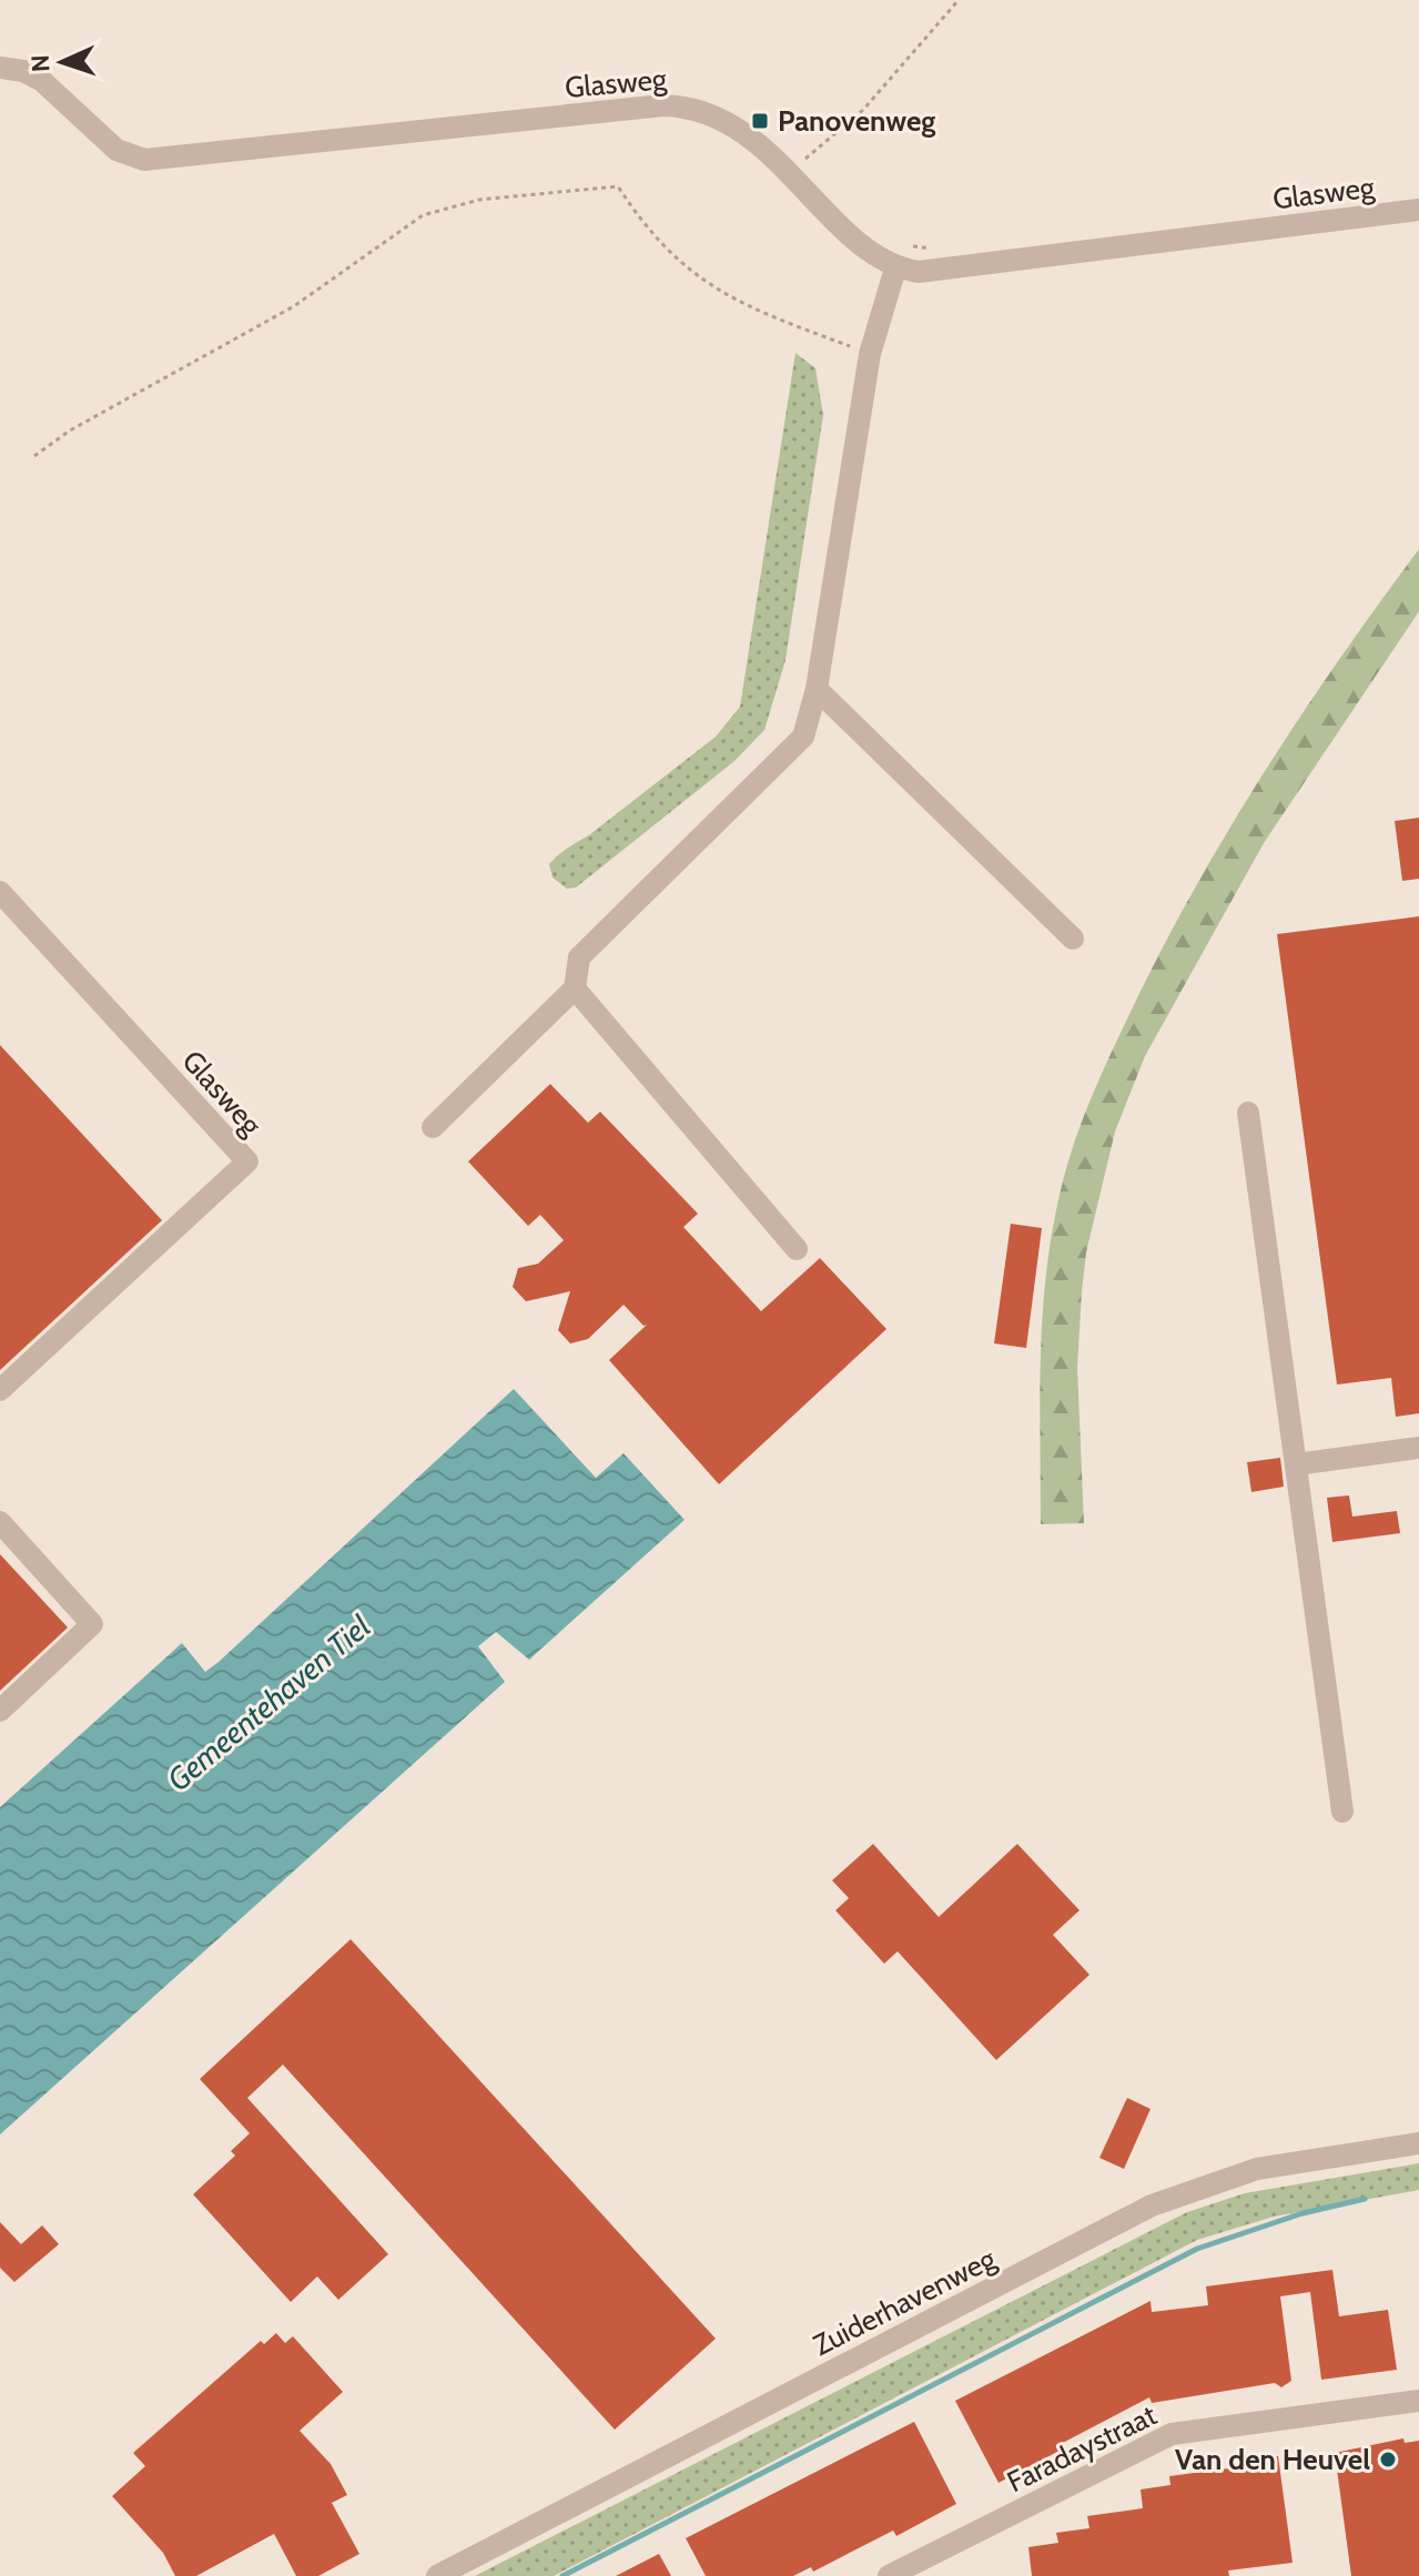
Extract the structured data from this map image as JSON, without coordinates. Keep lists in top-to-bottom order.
{
  "streets": {
    "street": ["Glasweg", "Zuiderhavenweg", "Faradaystraat"]
  },
  "water": ["Gemeentehaven Tiel"],
  "places": {
    "transit": ["Panovenweg"],
    "other": ["Van den Heuvel"]
  },
  "north": "left"
}
